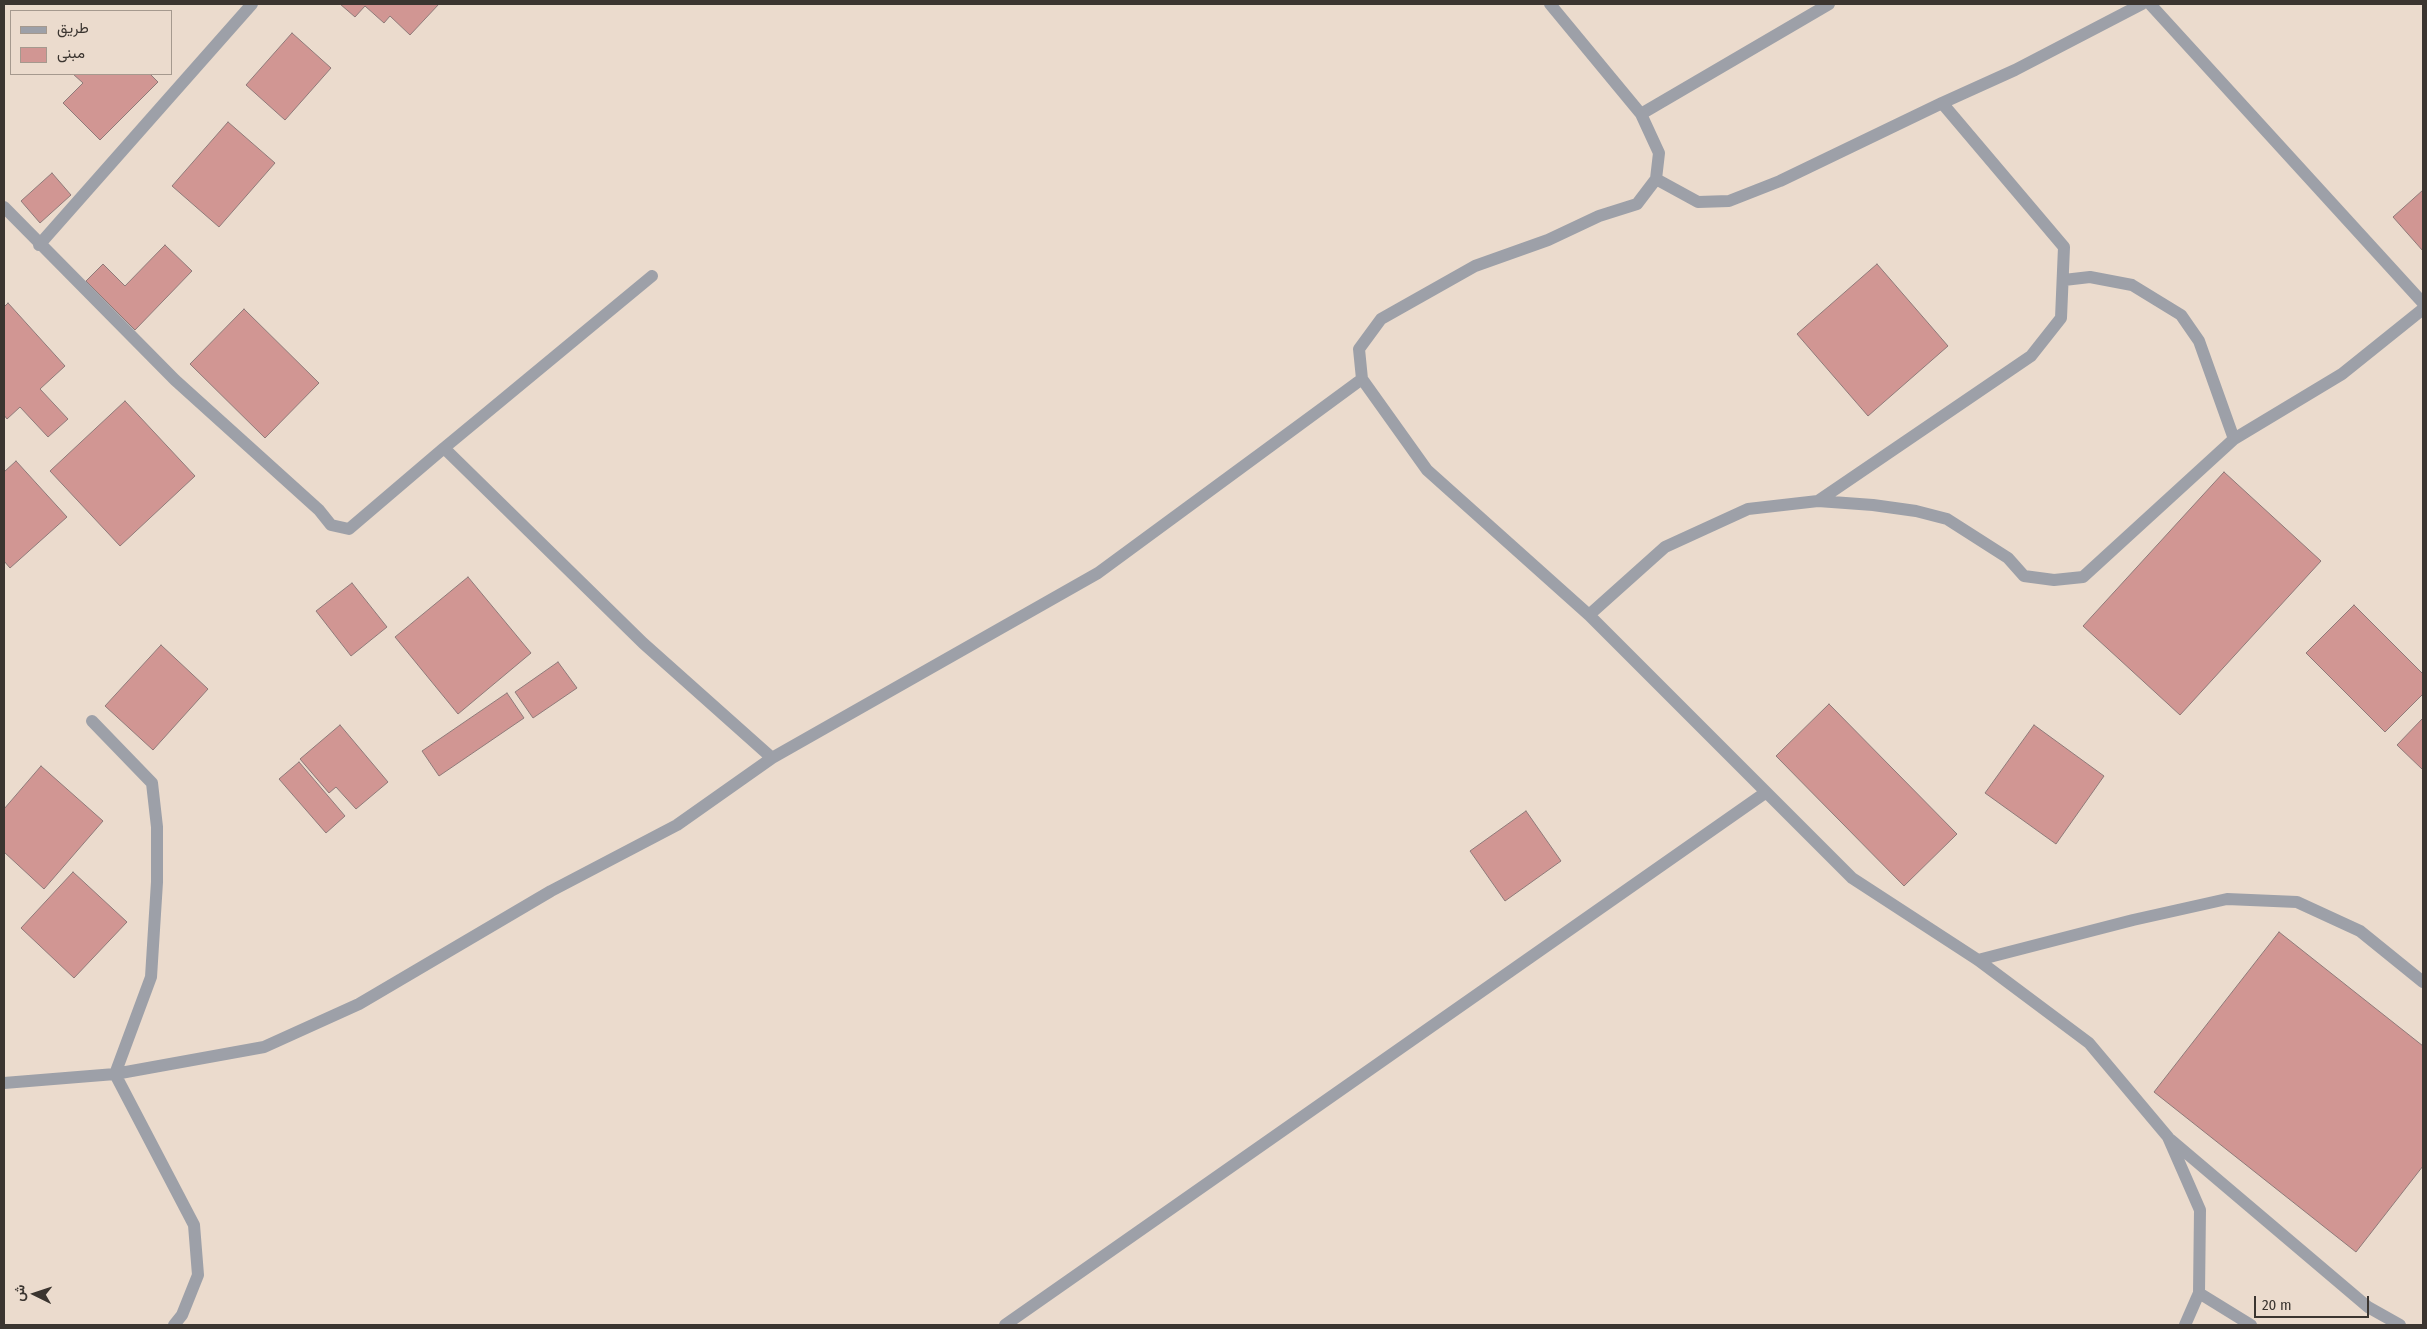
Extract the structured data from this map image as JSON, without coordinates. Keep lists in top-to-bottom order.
{
  "legend": ["طريق", "مبنى"],
  "scale_bar": "20 m",
  "north": "left"
}
